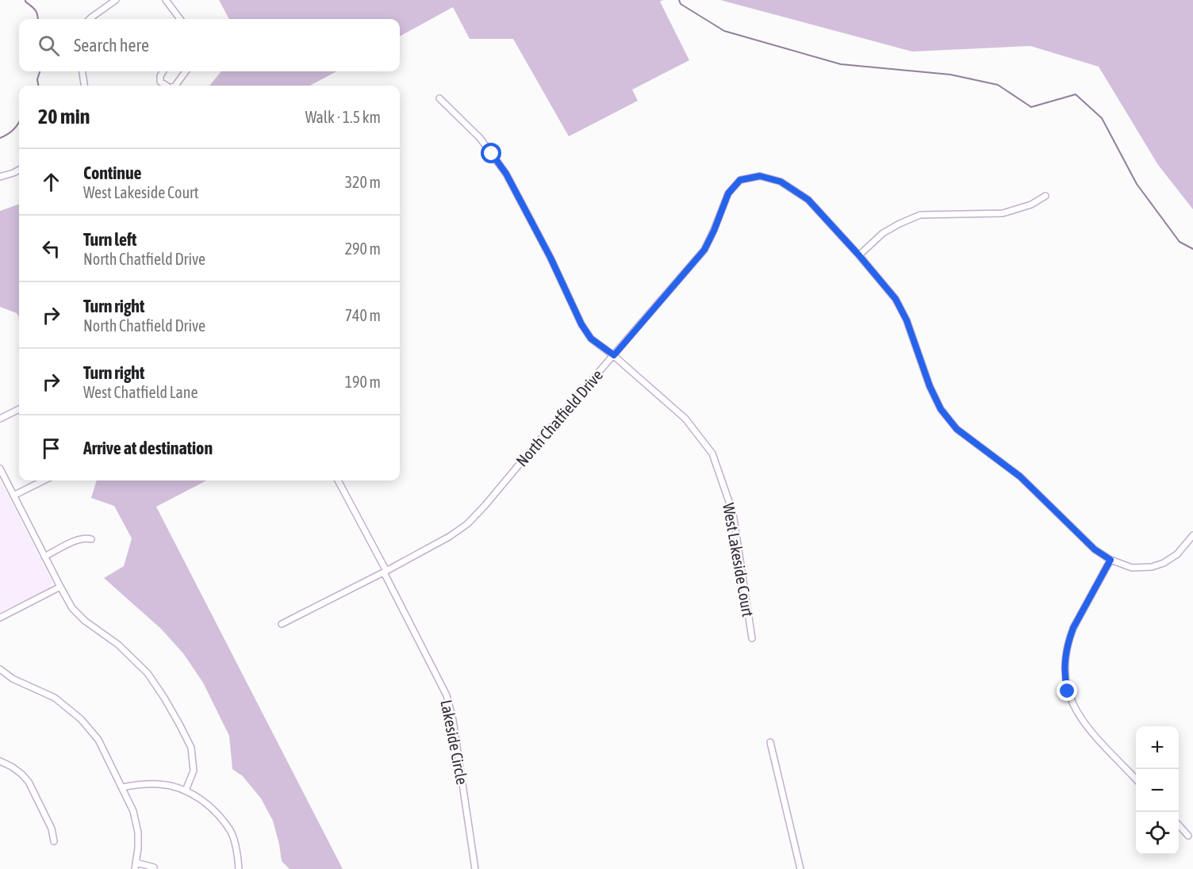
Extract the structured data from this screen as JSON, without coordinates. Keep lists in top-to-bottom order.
{
  "streets": {
    "street": ["North Chatfield Drive", "West Lakeside Court", "Lakeside Circle"]
  },
  "crossings": [
    ["North Chatfield Drive", "West Lakeside Court"],
    ["North Chatfield Drive", "Lakeside Circle"]
  ],
  "page": {
    "search": "Search here",
    "heading": ["20 min", "Walk · 1.5 km"],
    "list": [
      ["Continue", "West Lakeside Court", "320 m"],
      ["Turn left", "North Chatfield Drive", "290 m"],
      ["Turn right", "North Chatfield Drive", "740 m"],
      ["Turn right", "West Chatfield Lane", "190 m"],
      "Arrive at destination"
    ],
    "map_buttons": ["+", "−"]
  }
}
